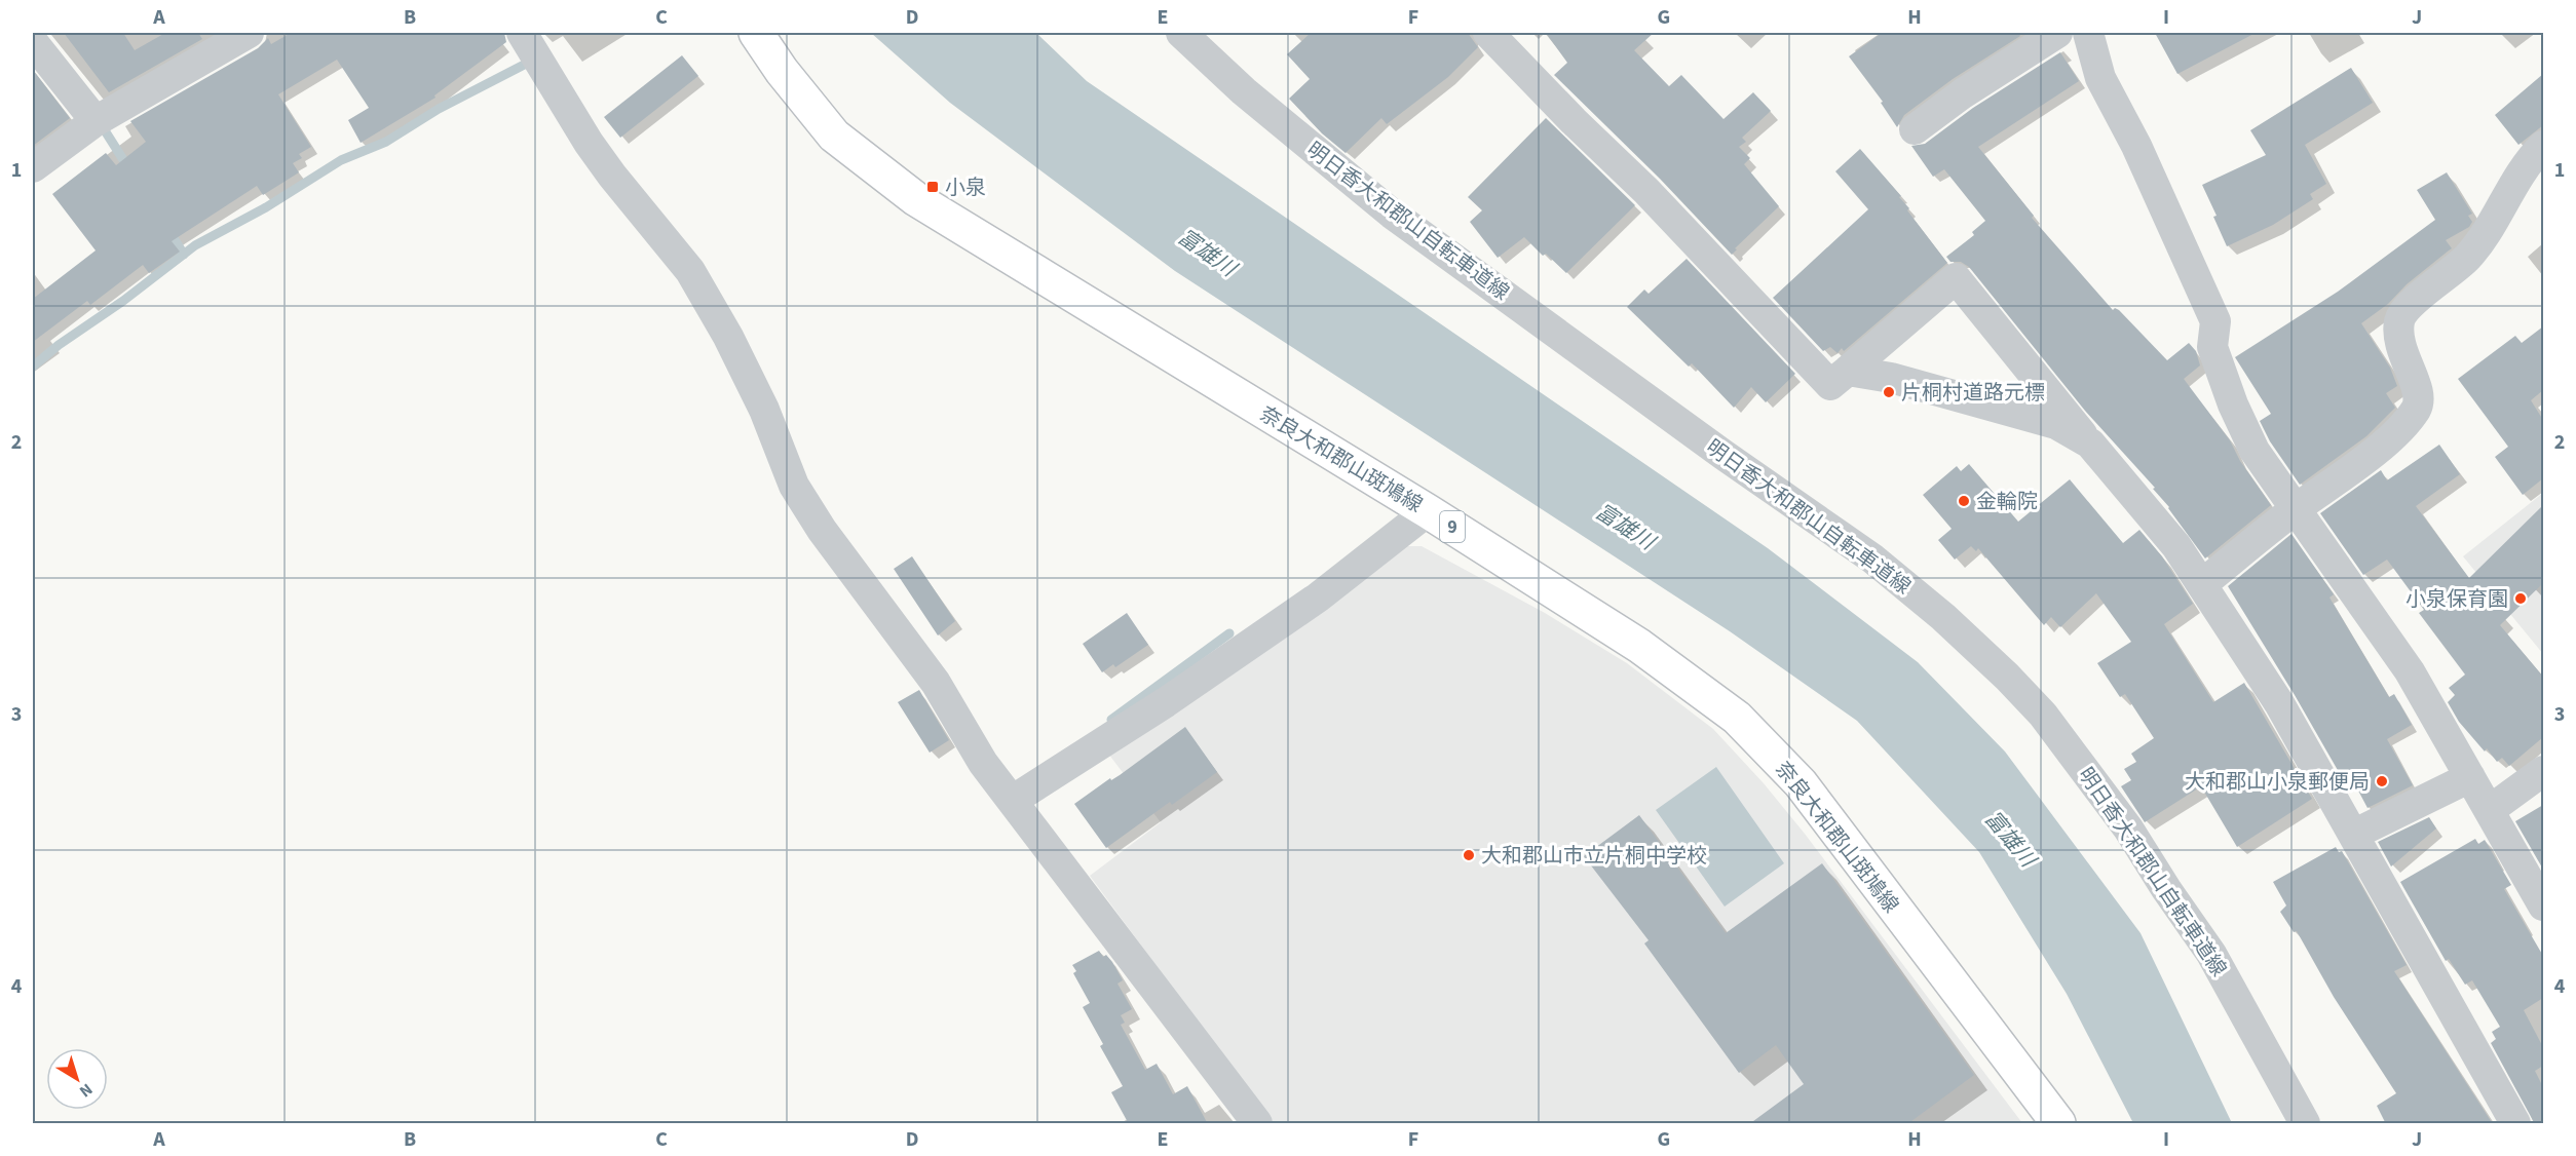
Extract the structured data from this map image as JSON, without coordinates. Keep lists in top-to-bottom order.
{
  "streets": {
    "main road": ["奈良大和郡山斑鳩線", "9"],
    "street": ["明日香大和郡山自転車道線"]
  },
  "water": ["富雄川"],
  "places": {
    "transit": ["小泉"],
    "other": [
      "片桐村道路元標",
      "金輪院",
      "小泉保育園",
      "大和郡山小泉郵便局",
      "大和郡山市立片桐中学校"
    ]
  },
  "north": "bottom right",
  "grid": {
    "columns": [
      "A",
      "B",
      "C",
      "D",
      "E",
      "F",
      "G",
      "H",
      "I",
      "J"
    ],
    "rows": [
      "1",
      "2",
      "3",
      "4"
    ]
  }
}
